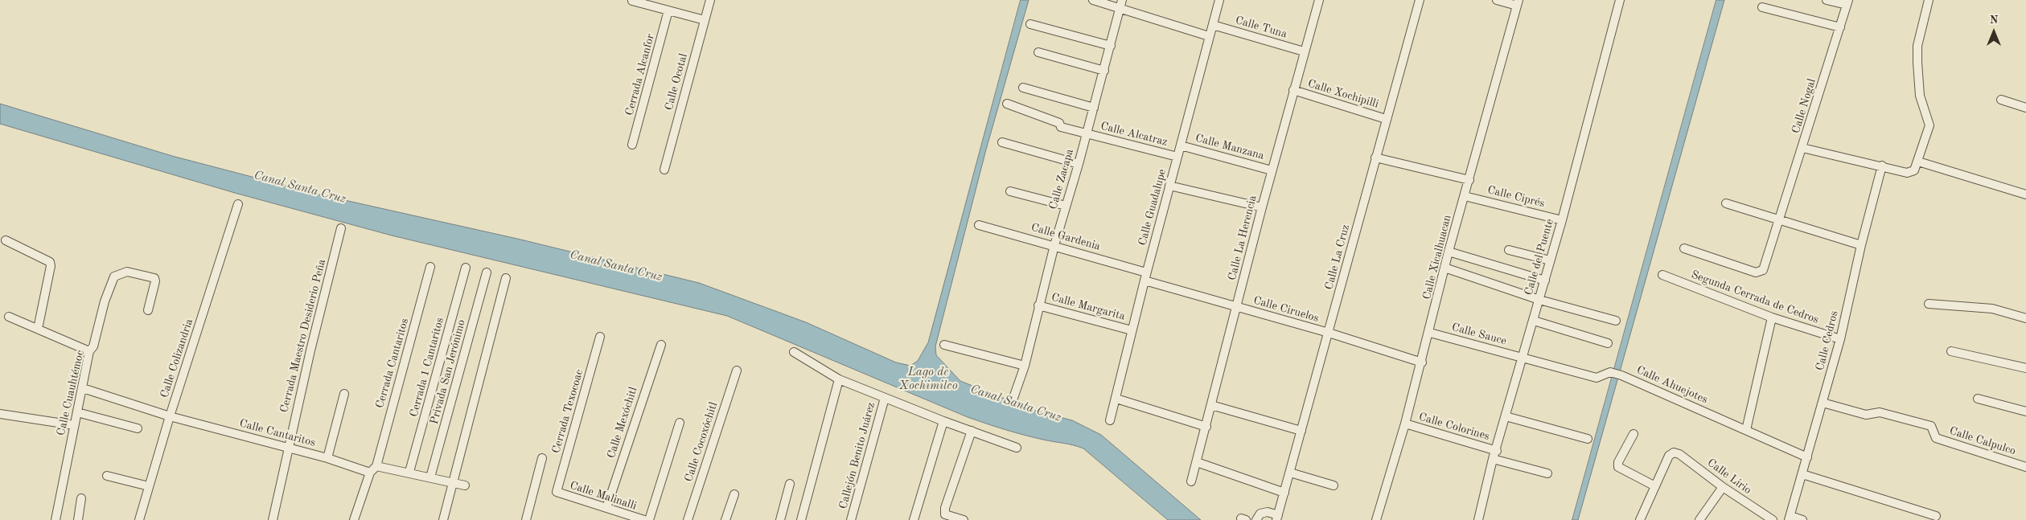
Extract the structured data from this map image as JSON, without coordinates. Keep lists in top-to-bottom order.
{
  "streets": {
    "street": [
      "Calle Tuna",
      "Cerrada Alcanfor",
      "Calle Ocotal",
      "Calle Xochipilli",
      "Calle Nogal",
      "Calle Alcatraz",
      "Calle Manzana",
      "Calle Zacapa",
      "Calle Ciprés",
      "Calle Guadalupe",
      "Calle Gardenia",
      "Calle La Herencia",
      "Calle La Cruz",
      "Calle Xicalhuacan",
      "Calle del Puente",
      "Segunda Cerrada de Cedros",
      "Calle Margarita",
      "Calle Ciruelos",
      "Calle Sauce",
      "Cerrada Maestro Desiderio Peña",
      "Calle Cedros",
      "Calle Colizandria",
      "Cerrada Cantaritos",
      "Cerrada 1 Cantaritos",
      "Privada San Jerónimo",
      "Calle Ahuejotes",
      "Calle Cuauhtémoc",
      "Cerrada Texocoac",
      "Calle Mexóchitl",
      "Calle Colorines",
      "Calle Cantaritos",
      "Calle Calpulco",
      "Calle Cocoxóchitl",
      "Callejón Benito Juárez",
      "Calle Lirio",
      "Calle Malinalli"
    ]
  },
  "crossings": [
    ["Calle Tuna", "Calle Guadalupe"],
    ["Calle Tuna", "Calle La Herencia"],
    ["Calle Xochipilli", "Calle La Herencia"],
    ["Calle Xochipilli", "Calle La Cruz"],
    ["Calle Alcatraz", "Calle Zacapa"],
    ["Calle Alcatraz", "Calle Guadalupe"],
    ["Calle Manzana", "Calle Guadalupe"],
    ["Calle Manzana", "Calle La Herencia"],
    ["Calle Zacapa", "Calle Gardenia"],
    ["Calle Zacapa", "Calle Margarita"],
    ["Calle Ciprés", "Calle Xicalhuacan"],
    ["Calle Ciprés", "Calle del Puente"],
    ["Calle Guadalupe", "Calle Gardenia"],
    ["Calle Guadalupe", "Calle Margarita"],
    ["Calle Guadalupe", "Calle Ciruelos"],
    ["Calle Gardenia", "Calle Ciruelos"],
    ["Calle La Herencia", "Calle Ciruelos"],
    ["Calle La Cruz", "Calle Ciruelos"],
    ["Calle Xicalhuacan", "Calle Ciruelos"],
    ["Calle Xicalhuacan", "Calle Sauce"],
    ["Calle Xicalhuacan", "Calle Colorines"],
    ["Calle del Puente", "Calle Sauce"],
    ["Calle del Puente", "Calle Ahuejotes"],
    ["Calle del Puente", "Calle Colorines"],
    ["Segunda Cerrada de Cedros", "Calle Cedros"],
    ["Calle Sauce", "Calle Ahuejotes"],
    ["Cerrada Maestro Desiderio Peña", "Calle Cantaritos"],
    ["Calle Cedros", "Calle Ahuejotes"],
    ["Calle Cedros", "Calle Calpulco"],
    ["Calle Colizandria", "Calle Cantaritos"],
    ["Cerrada Cantaritos", "Calle Cantaritos"],
    ["Cerrada 1 Cantaritos", "Calle Cantaritos"],
    ["Privada San Jerónimo", "Calle Cantaritos"],
    ["Calle Cuauhtémoc", "Calle Cantaritos"],
    ["Cerrada Texocoac", "Calle Malinalli"],
    ["Calle Mexóchitl", "Calle Malinalli"]
  ],
  "water": ["Canal Santa Cruz", "Lago de Xochimilco"],
  "north": "top"
}
